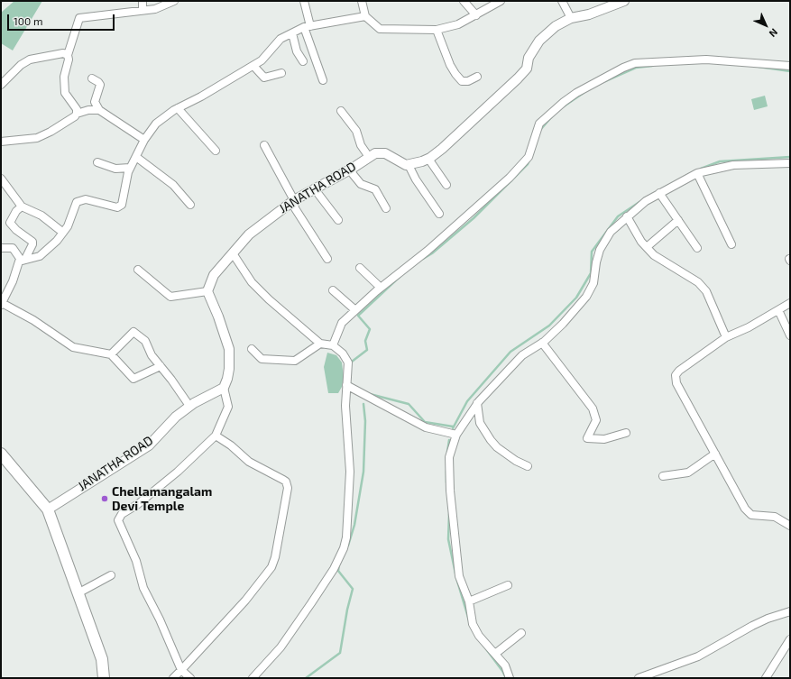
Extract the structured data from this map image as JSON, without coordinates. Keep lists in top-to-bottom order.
{
  "streets": {
    "street": ["JANATHA ROAD"]
  },
  "places": ["Chellamangalam Devi Temple"],
  "scale_bar": "100 m",
  "north": "bottom right"
}
